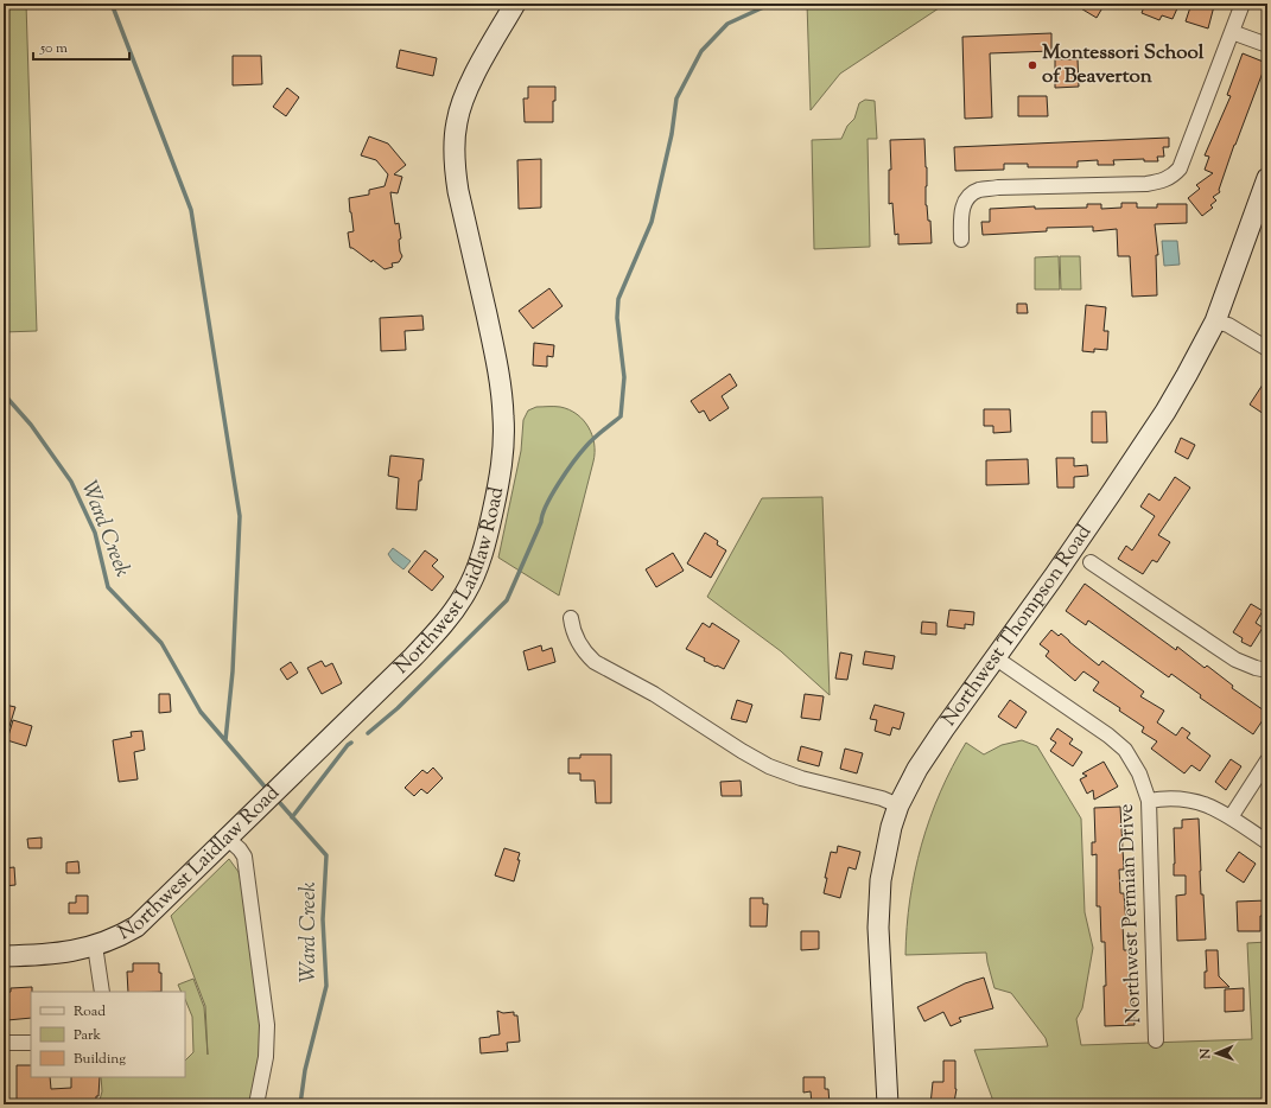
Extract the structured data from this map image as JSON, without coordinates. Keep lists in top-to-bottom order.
{
  "streets": {
    "street": ["Northwest Laidlaw Road", "Northwest Thompson Road", "Northwest Permian Drive"]
  },
  "crossings": [
    ["Northwest Thompson Road", "Northwest Permian Drive"]
  ],
  "water": ["Ward Creek"],
  "places": ["Montessori School of Beaverton"],
  "legend": ["Road", "Park", "Building"],
  "scale_bar": "50 m",
  "north": "left"
}
